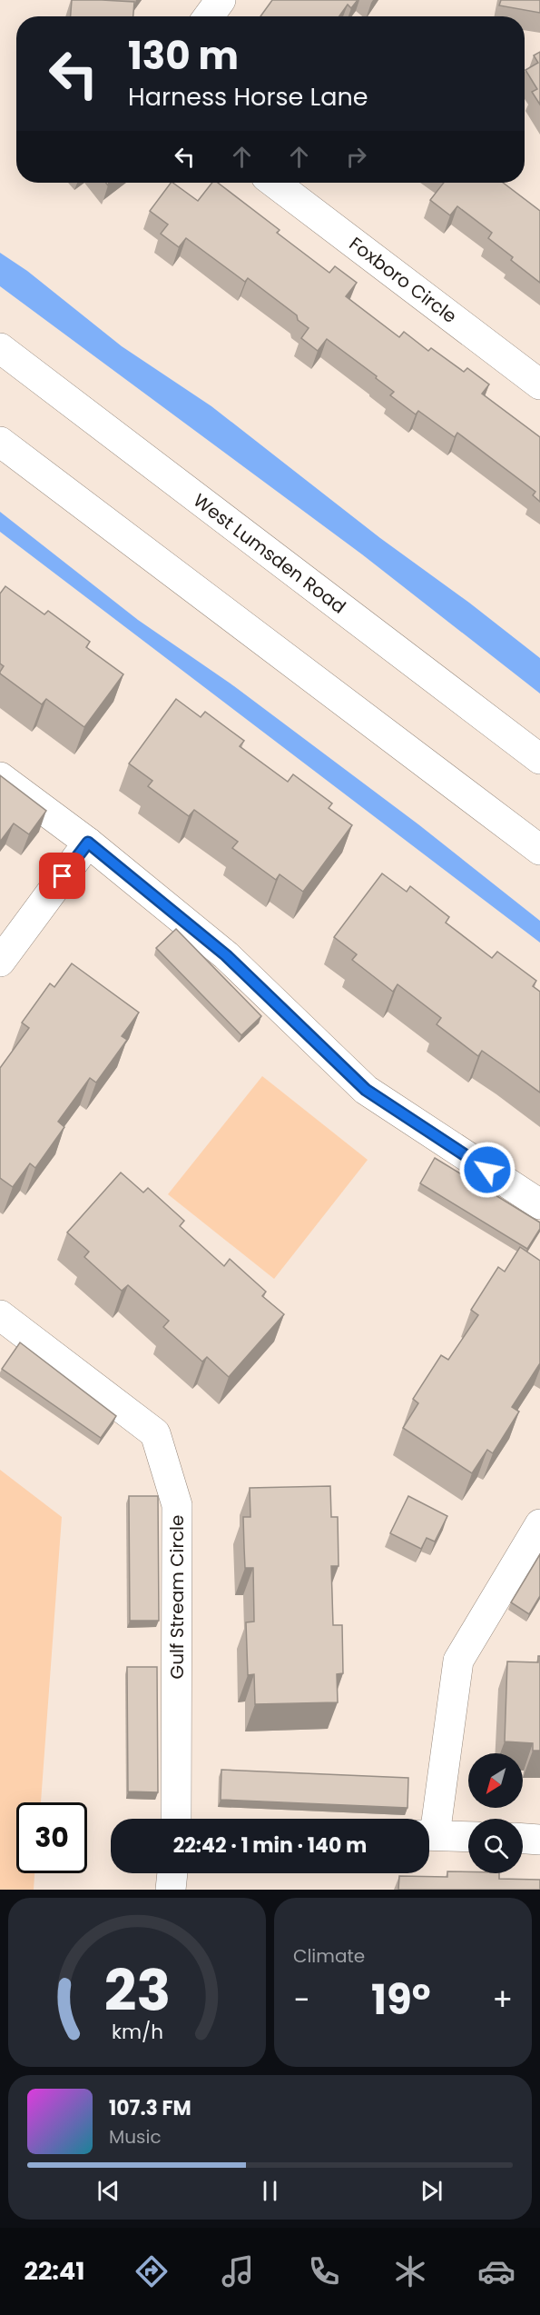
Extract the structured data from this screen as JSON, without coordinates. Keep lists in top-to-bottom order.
{
  "streets": {
    "street": ["Foxboro Circle", "West Lumsden Road", "Gulf Stream Circle"]
  },
  "north": "bottom left",
  "page": {
    "turn": ["130 m", "Harness Horse Lane"],
    "limit": "30",
    "trip": "22:42 · 1 min · 140 m",
    "tile": "Climate",
    "heat": ["−", "19°", "+"],
    "song": ["107.3 FM", "Music"],
    "tabs": "22:41",
    "gauge": ["23", "km/h"]
  }
}
